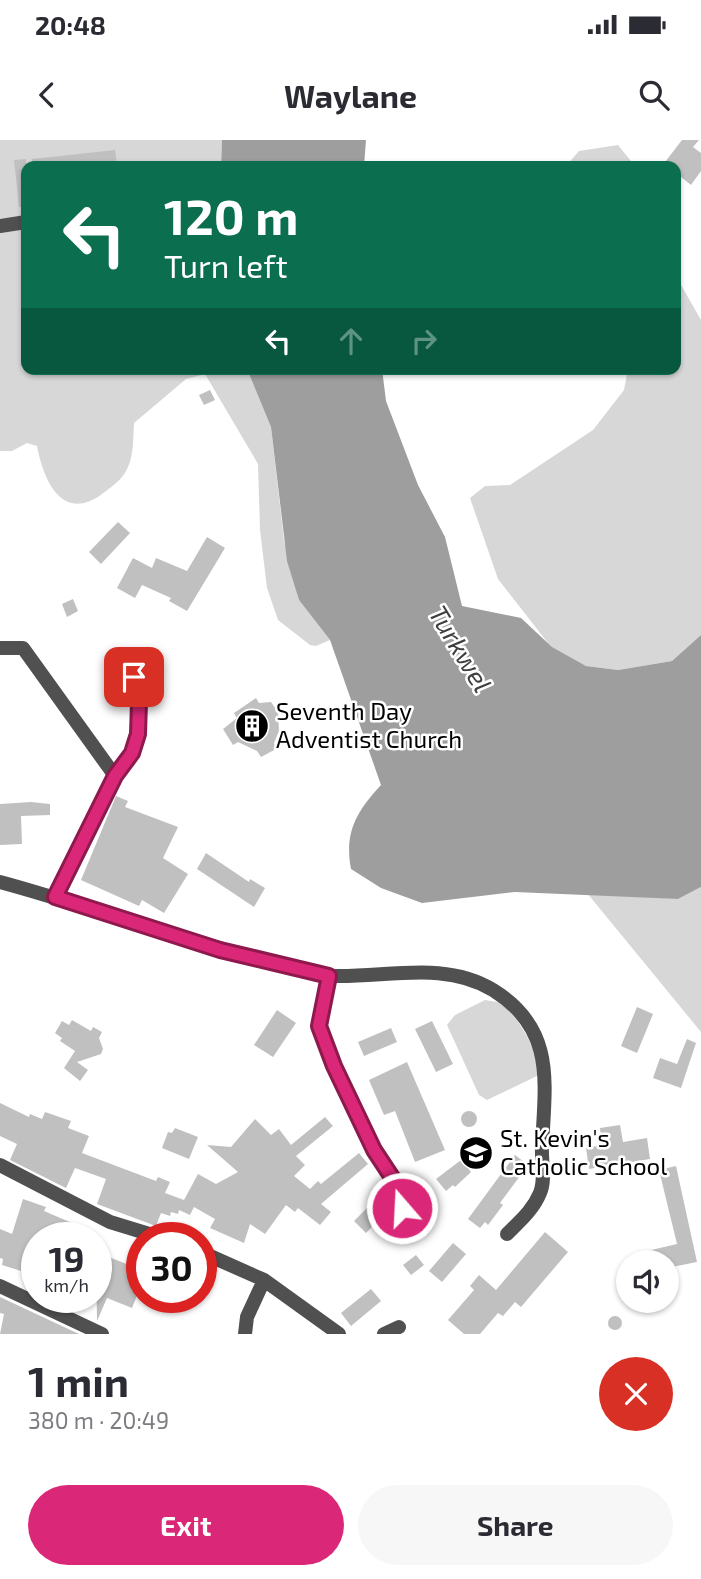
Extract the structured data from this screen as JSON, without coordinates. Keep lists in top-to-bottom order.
{
  "water": ["Turkwel"],
  "places": {
    "building": ["Seventh Day Adventist Church"],
    "school or university": ["St. Kevin's Catholic School"]
  },
  "page": {
    "status": "20:48",
    "header": "Waylane",
    "turn": ["120 m", "Turn left"],
    "speed": "19 km/h",
    "limit": "30",
    "heading": ["1 min", "380 m · 20:49"],
    "buttons": ["Exit", "Share"]
  }
}
